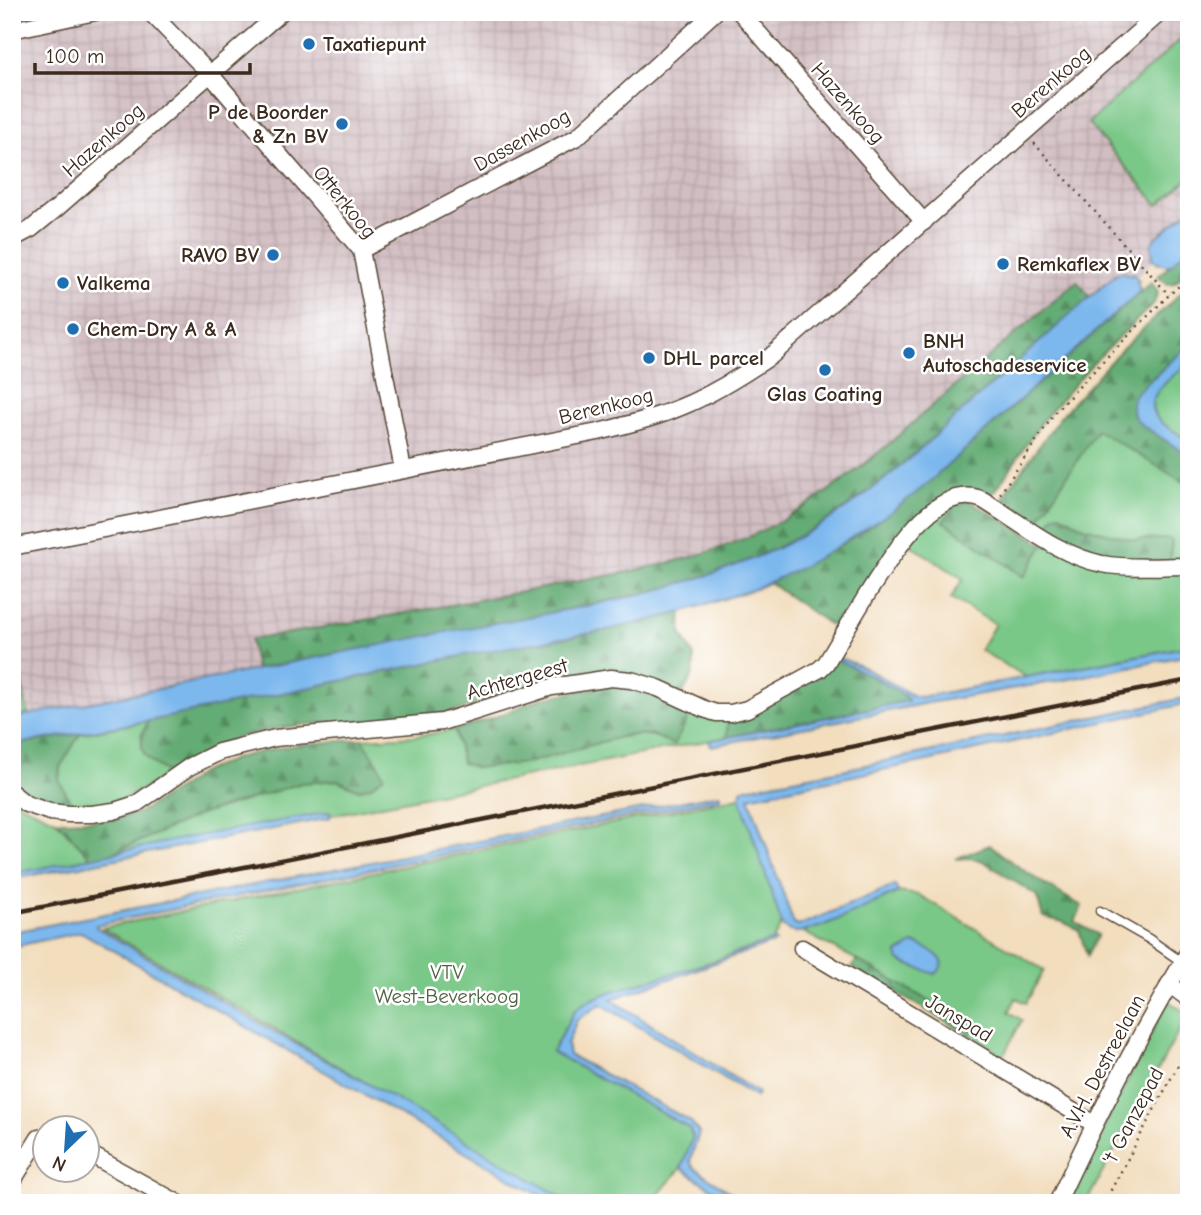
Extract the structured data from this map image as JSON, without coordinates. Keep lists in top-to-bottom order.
{
  "streets": {
    "street": [
      "Berenkoog",
      "Hazenkoog",
      "Dassenkoog",
      "Otterkoog",
      "Achtergeest",
      "Janspad",
      "A.V.H. Destreelaan"
    ],
    "path": ["'t Ganzepad"]
  },
  "crossings": [
    ["Berenkoog", "Hazenkoog"],
    ["Berenkoog", "Otterkoog"],
    ["Hazenkoog", "Otterkoog"],
    ["Dassenkoog", "Otterkoog"],
    ["Janspad", "A.V.H. Destreelaan"]
  ],
  "parks": ["VTV West-Beverkoog"],
  "places": [
    "Taxatiepunt",
    "P de Boorder & Zn BV",
    "RAVO BV",
    "Remkaflex BV",
    "Valkema",
    "Chem-Dry A & A",
    "BNH Autoschadeservice",
    "DHL parcel",
    "Glas Coating"
  ],
  "scale_bar": "100 m",
  "north": "bottom left"
}
